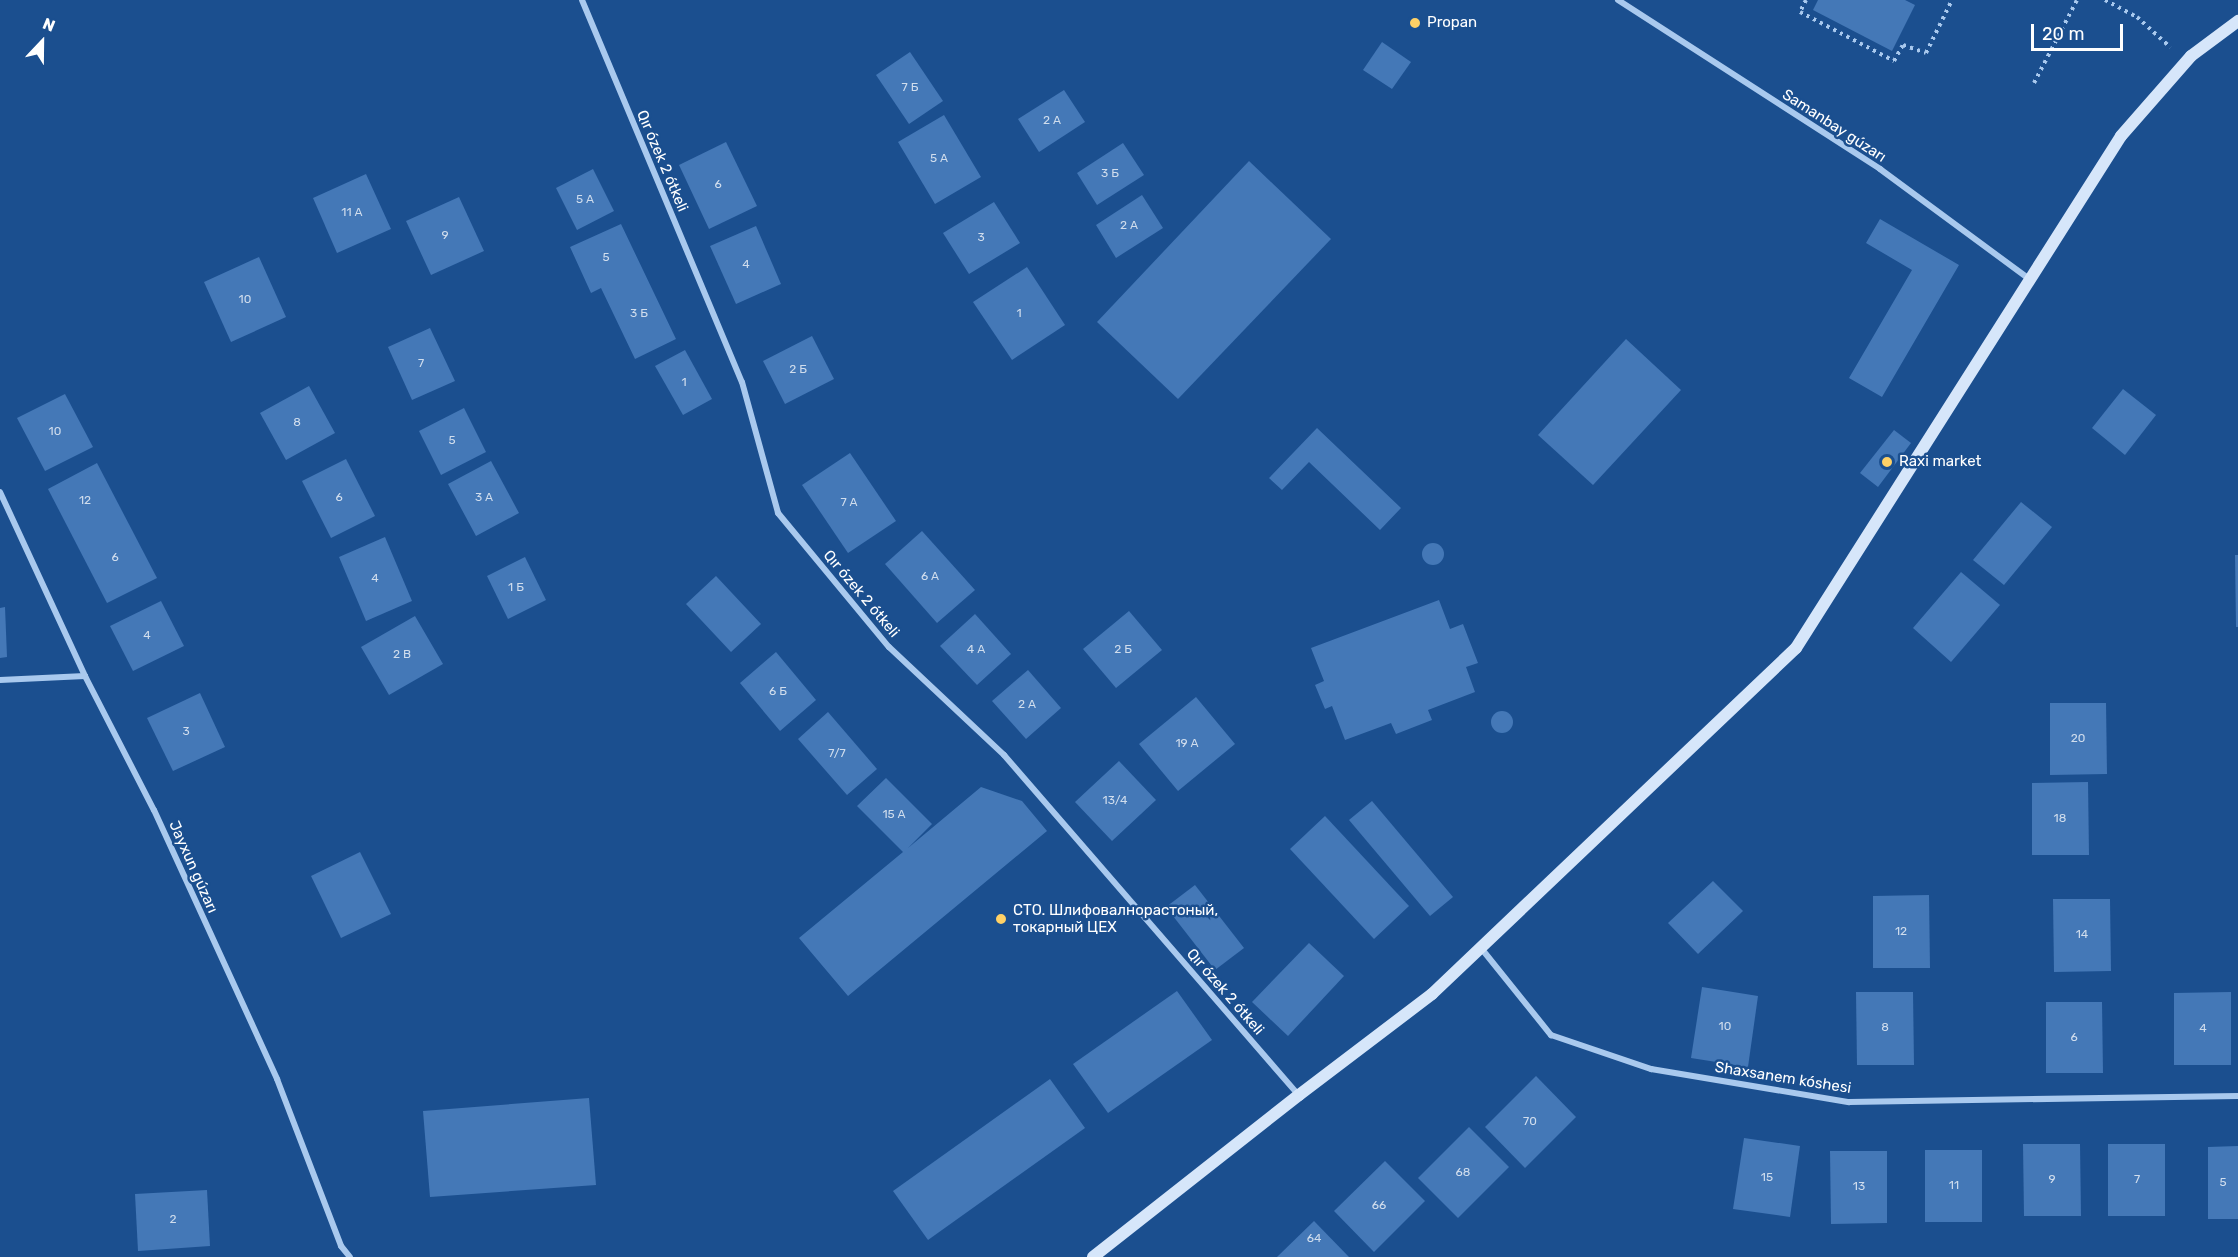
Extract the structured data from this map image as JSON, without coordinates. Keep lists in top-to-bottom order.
{
  "streets": {
    "street": [
      "Samanbay gúzarı",
      "Qır ózek 2 ótkeli",
      "Jayxun gúzarı",
      "Shaxsanem kóshesi"
    ]
  },
  "places": ["Propan", "Raxi market", "СТО. Шлифовалнорастоный, токарный ЦЕХ"],
  "house_numbers": [
    "7 Б",
    "2 А",
    "5 А",
    "3 Б",
    "6",
    "5 А",
    "11 А",
    "2 А",
    "9",
    "3",
    "5",
    "4",
    "10",
    "3 Б",
    "1",
    "7",
    "2 Б",
    "1",
    "8",
    "10",
    "5",
    "6",
    "3 А",
    "12",
    "7 А",
    "6",
    "6 А",
    "4",
    "1 Б",
    "4",
    "4 А",
    "2 Б",
    "2 В",
    "6 Б",
    "2 А",
    "3",
    "20",
    "19 А",
    "7/7",
    "13/4",
    "15 А",
    "18",
    "12",
    "14",
    "10",
    "8",
    "4",
    "6",
    "70",
    "68",
    "15",
    "9",
    "7",
    "5",
    "11",
    "13",
    "66",
    "2",
    "64"
  ],
  "scale_bar": "20 m",
  "north": "top"
}
